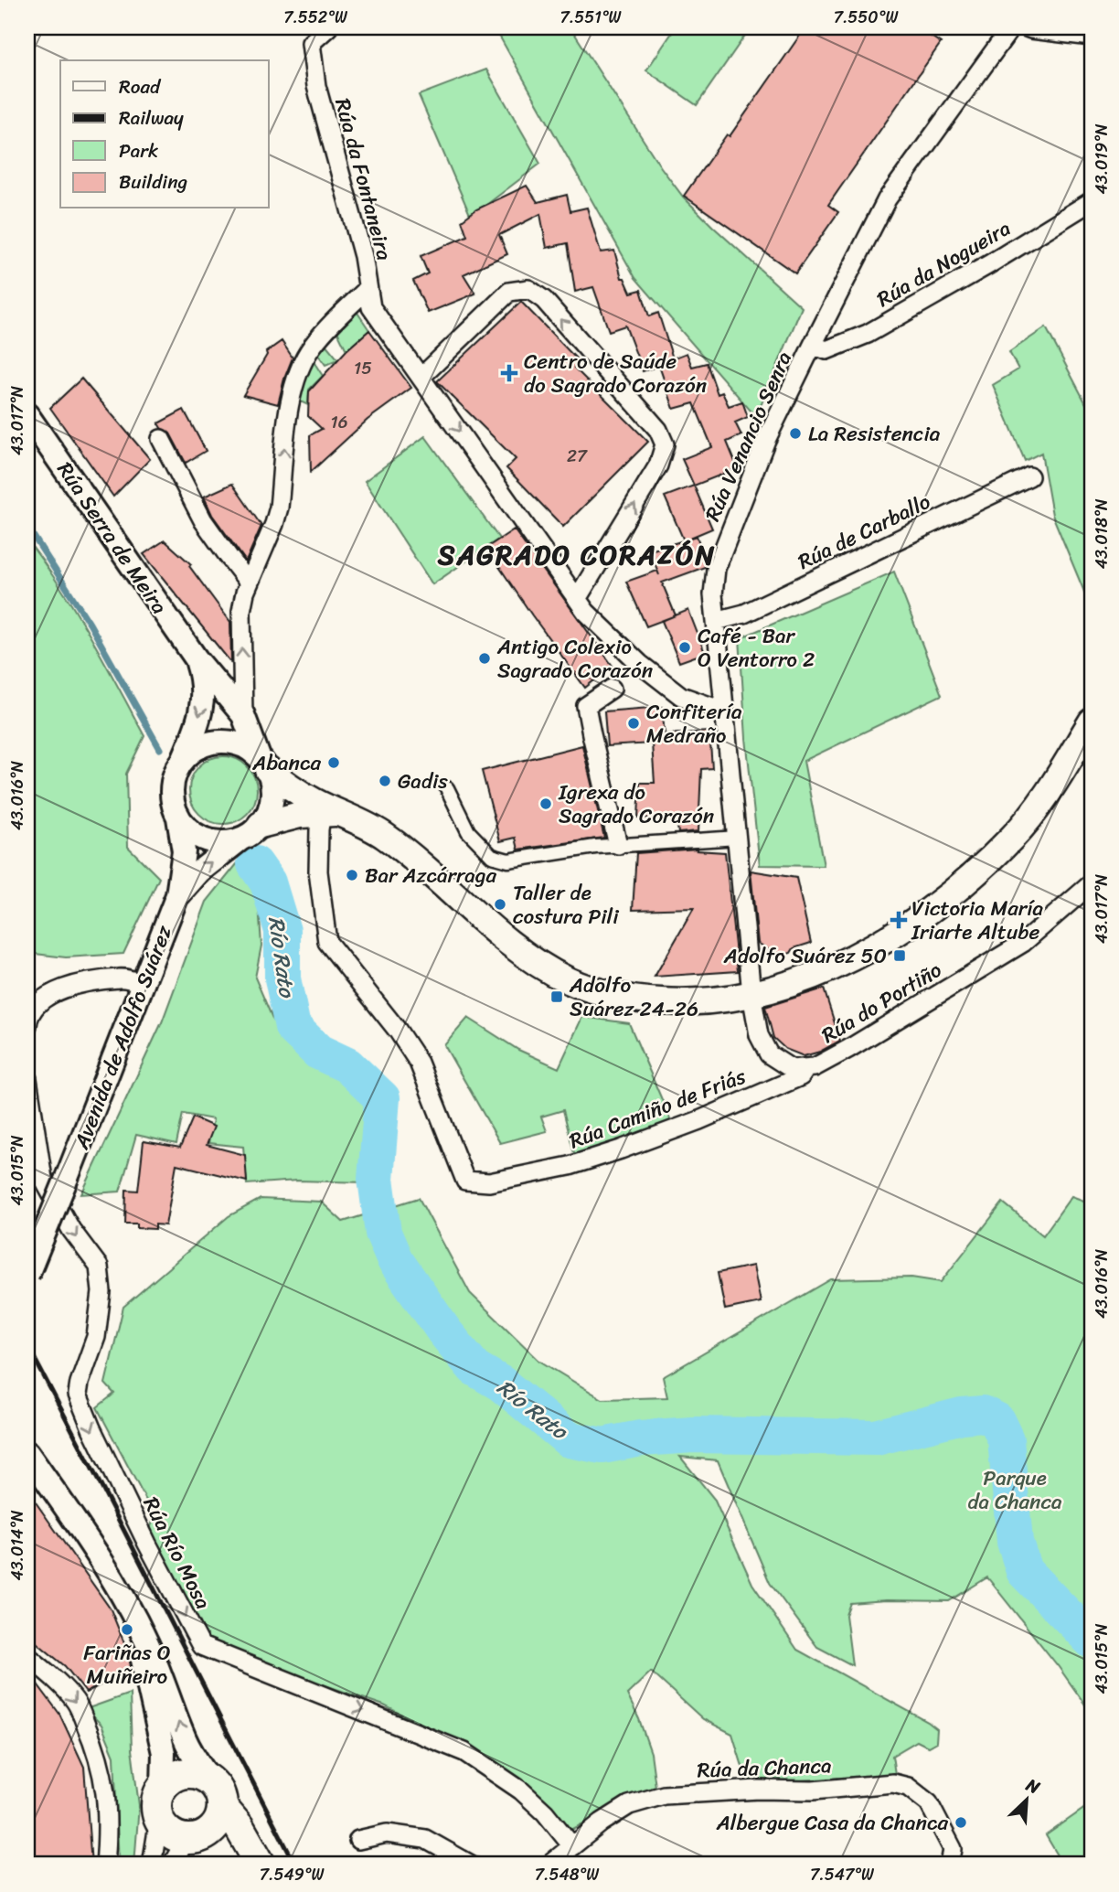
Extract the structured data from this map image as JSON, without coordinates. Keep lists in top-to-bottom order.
{
  "streets": {
    "main road": ["Avenida de Adolfo Suárez"],
    "street": [
      "Rúa da Fontaneira",
      "Rúa da Nogueira",
      "Rúa Venancio Senra",
      "Rúa de Carballo",
      "Rúa Serra de Meira",
      "Rúa do Portiño",
      "Rúa Camiño de Friás",
      "Rúa Río Mosa",
      "Rúa da Chanca"
    ]
  },
  "crossings": [
    ["Rúa da Fontaneira", "Rúa Serra de Meira"],
    ["Rúa da Nogueira", "Rúa Venancio Senra"],
    ["Rúa Venancio Senra", "Rúa de Carballo"],
    ["Rúa Venancio Senra", "Rúa do Portiño"],
    ["Rúa Serra de Meira", "Avenida de Adolfo Suárez"],
    ["Rúa do Portiño", "Rúa Camiño de Friás"],
    ["Avenida de Adolfo Suárez", "Rúa Camiño de Friás"],
    ["Rúa Río Mosa", "Rúa da Chanca"]
  ],
  "one_way": ["Rúa da Fontaneira"],
  "districts": ["SAGRADO CORAZÓN"],
  "water": ["Río Rato"],
  "parks": ["Parque da Chanca"],
  "places": {
    "health": ["Centro de Saúde do Sagrado Corazón", "Victoria María Iriarte Altube"],
    "other": [
      "La Resistencia",
      "Café - Bar O Ventorro 2",
      "Antigo Colexio Sagrado Corazón",
      "Confitería Medraño",
      "Abanca",
      "Gadis",
      "Igrexa do Sagrado Corazón",
      "Bar Azcárraga",
      "Taller de costura Pili",
      "Fariñas O Muiñeiro",
      "Albergue Casa da Chanca"
    ],
    "transit": ["Adolfo Suárez 50", "Adolfo Suárez 24-26"]
  },
  "house_numbers": ["15", "16", "27"],
  "legend": [
    "Road",
    "Railway",
    "Park",
    "Building"
  ],
  "north": "top right",
  "coordinates": [
    "7.552°W",
    "7.551°W",
    "7.550°W",
    "43.019°N",
    "43.017°N",
    "43.018°N",
    "43.016°N",
    "43.015°N",
    "43.014°N",
    "7.549°W",
    "7.548°W",
    "7.547°W"
  ]
}
